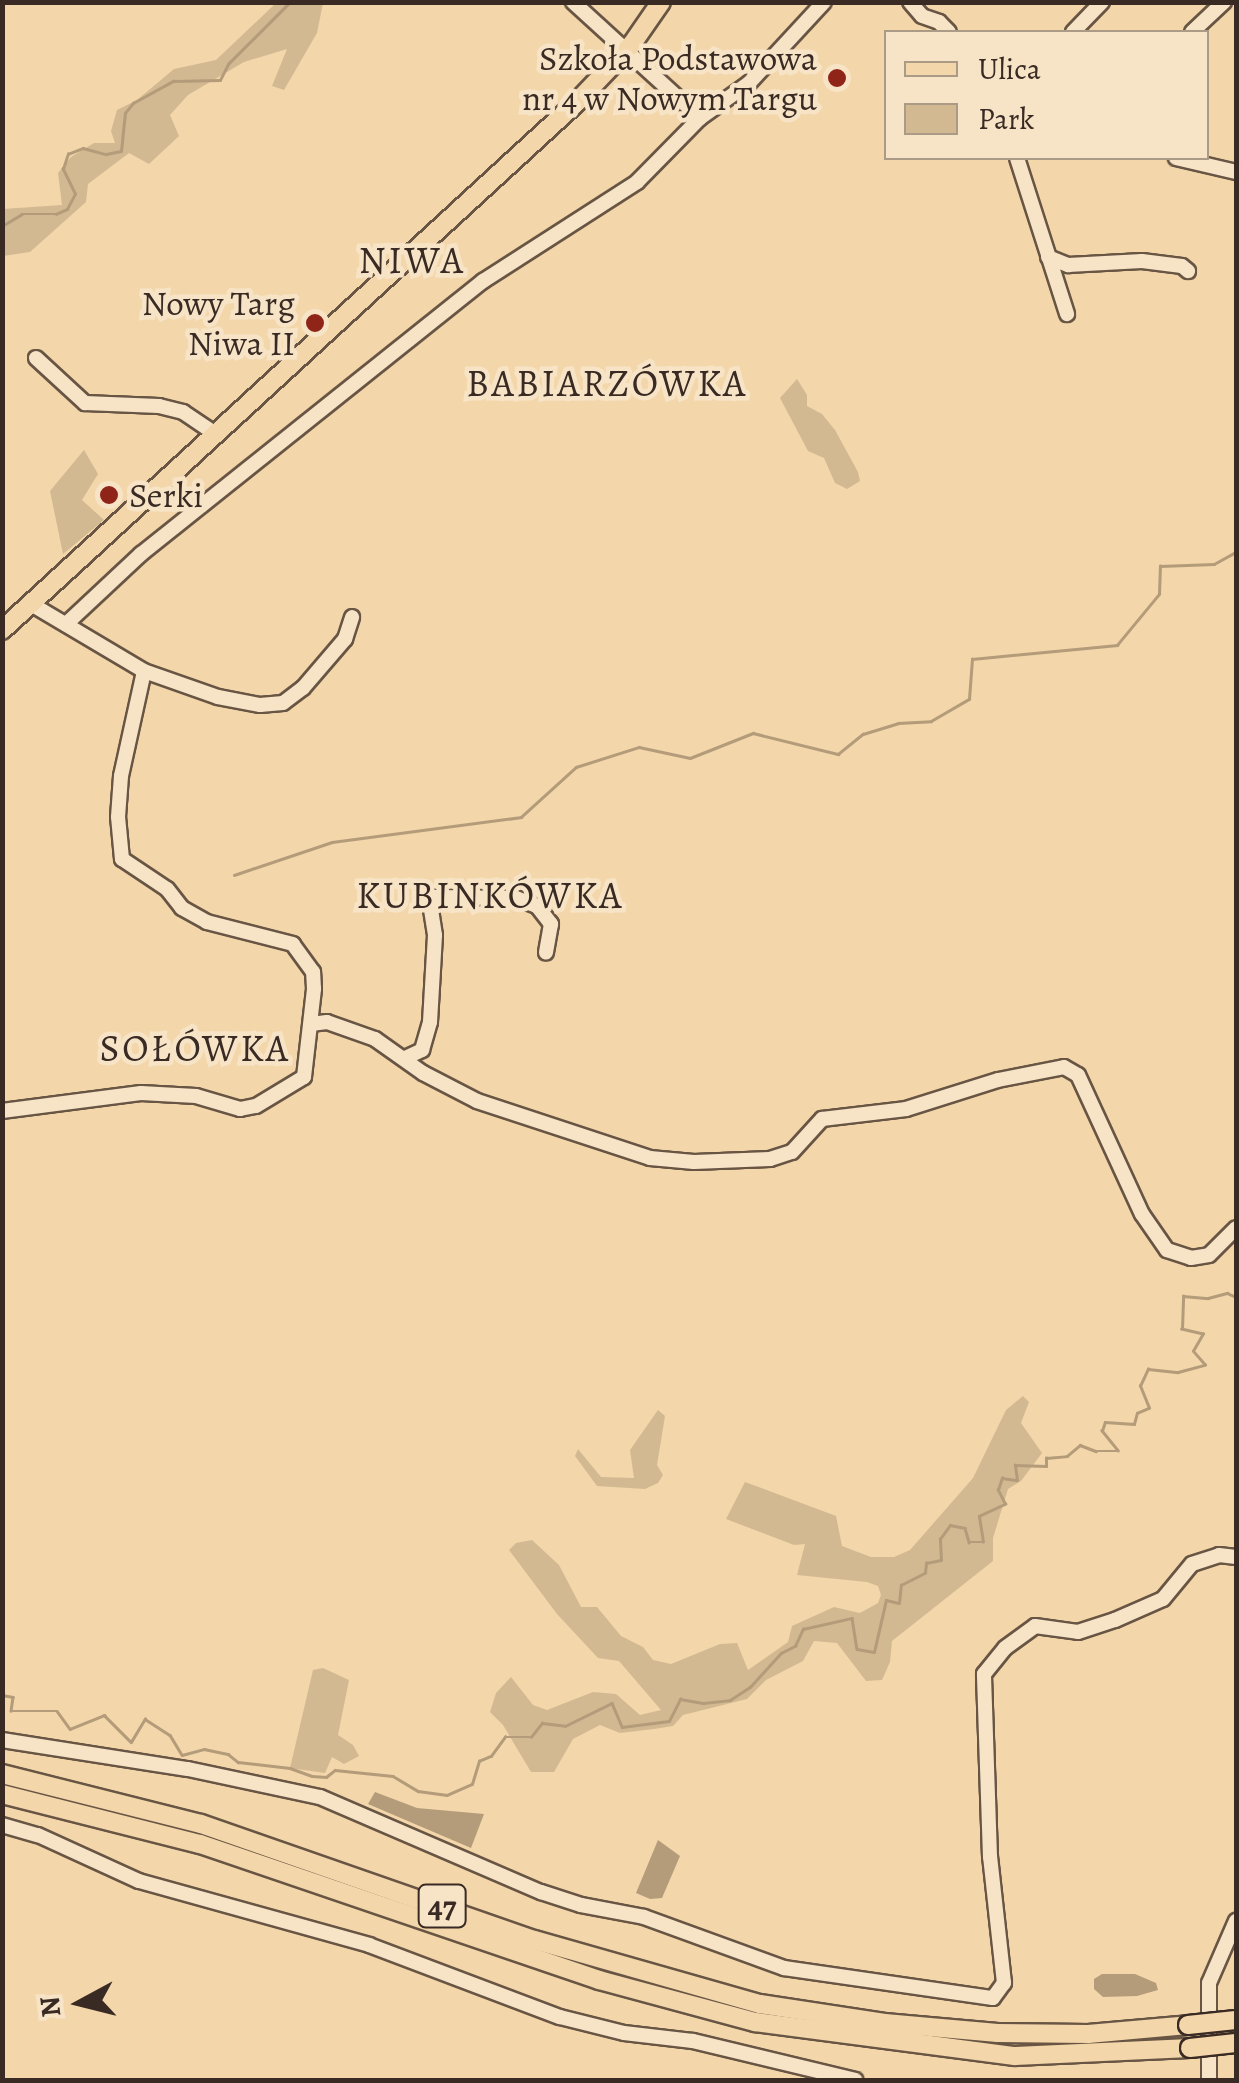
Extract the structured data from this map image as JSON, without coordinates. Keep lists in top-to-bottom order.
{
  "streets": {
    "main road": ["47"]
  },
  "districts": [
    "NIWA",
    "BABIARZÓWKA",
    "KUBINKÓWKA",
    "SOŁÓWKA"
  ],
  "places": ["Szkoła Podstawowa nr 4 w Nowym Targu", "Nowy Targ Niwa II", "Serki"],
  "legend": ["Ulica", "Park"],
  "north": "left"
}
